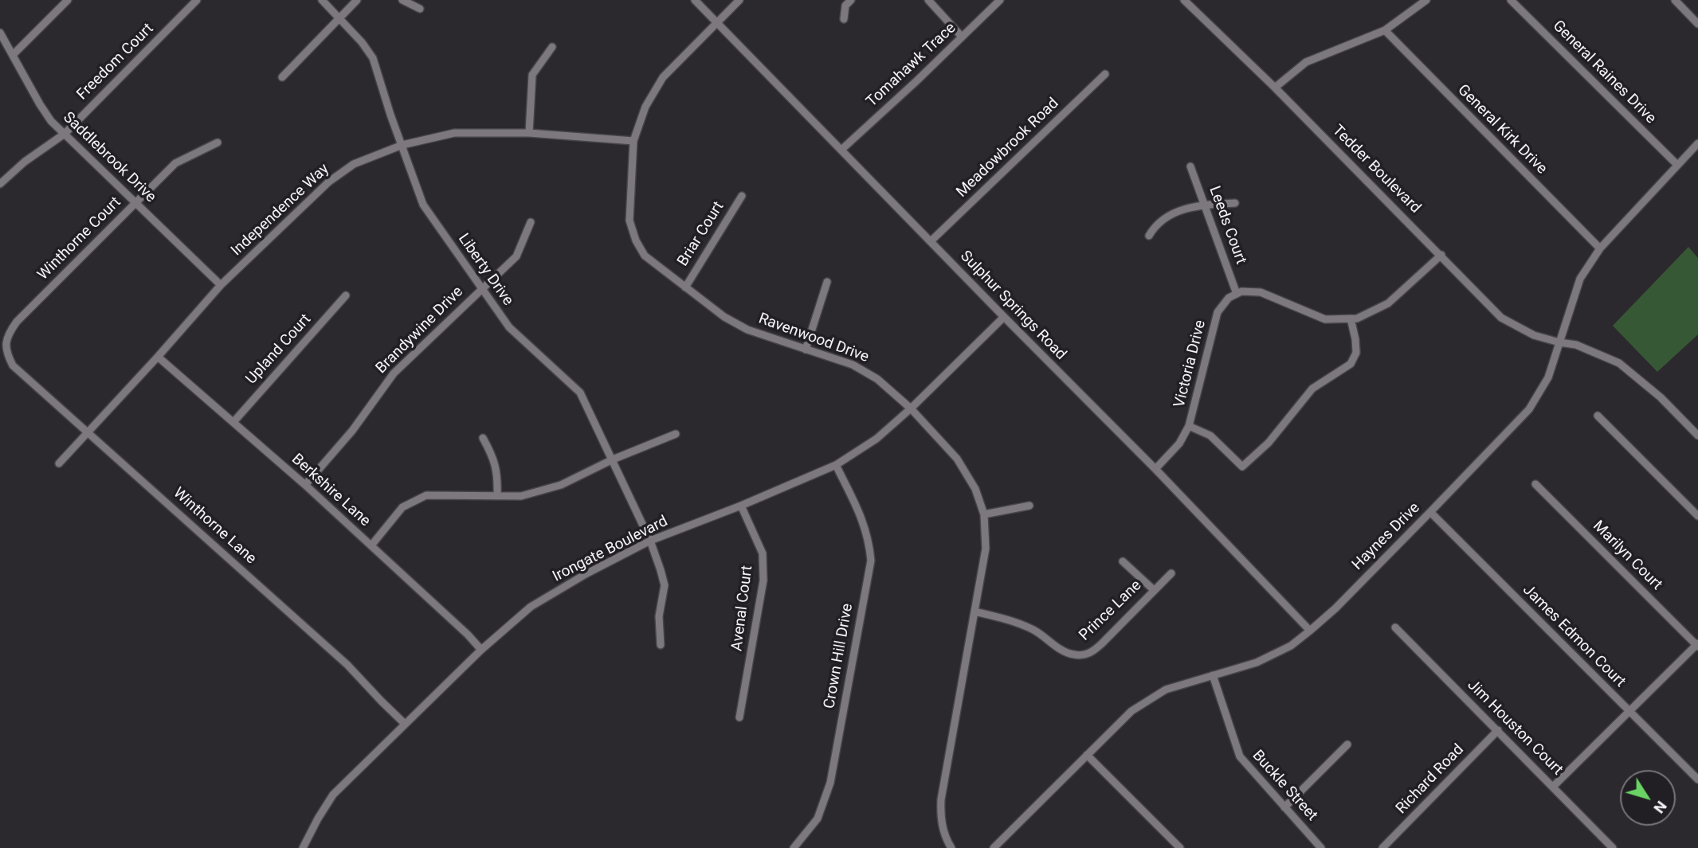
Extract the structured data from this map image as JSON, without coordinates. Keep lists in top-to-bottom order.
{
  "streets": {
    "street": [
      "Freedom Court",
      "Tomahawk Trace",
      "General Raines Drive",
      "General Kirk Drive",
      "Meadowbrook Road",
      "Saddlebrook Drive",
      "Tedder Boulevard",
      "Independence Way",
      "Leeds Court",
      "Briar Court",
      "Winthorne Court",
      "Liberty Drive",
      "Sulphur Springs Road",
      "Brandywine Drive",
      "Ravenwood Drive",
      "Upland Court",
      "Victoria Drive",
      "Berkshire Lane",
      "Winthorne Lane",
      "Haynes Drive",
      "Irongate Boulevard",
      "Marilyn Court",
      "Avenal Court",
      "Prince Lane",
      "James Edmon Court",
      "Crown Hill Drive",
      "Jim Houston Court",
      "Richard Road",
      "Buckle Street"
    ]
  },
  "crossings": [
    ["Freedom Court", "Saddlebrook Drive"],
    ["Tomahawk Trace", "Sulphur Springs Road"],
    ["General Raines Drive", "Haynes Drive"],
    ["General Kirk Drive", "Haynes Drive"],
    ["Meadowbrook Road", "Sulphur Springs Road"],
    ["Saddlebrook Drive", "Independence Way"],
    ["Saddlebrook Drive", "Winthorne Court"],
    ["Tedder Boulevard", "Haynes Drive"],
    ["Independence Way", "Liberty Drive"],
    ["Independence Way", "Ravenwood Drive"],
    ["Independence Way", "Berkshire Lane"],
    ["Independence Way", "Winthorne Lane"],
    ["Leeds Court", "Victoria Drive"],
    ["Briar Court", "Ravenwood Drive"],
    ["Winthorne Court", "Winthorne Lane"],
    ["Liberty Drive", "Brandywine Drive"],
    ["Liberty Drive", "Irongate Boulevard"],
    ["Sulphur Springs Road", "Ravenwood Drive"],
    ["Sulphur Springs Road", "Victoria Drive"],
    ["Sulphur Springs Road", "Haynes Drive"],
    ["Sulphur Springs Road", "Irongate Boulevard"],
    ["Brandywine Drive", "Berkshire Lane"],
    ["Ravenwood Drive", "Irongate Boulevard"],
    ["Ravenwood Drive", "Prince Lane"],
    ["Upland Court", "Berkshire Lane"],
    ["Berkshire Lane", "Irongate Boulevard"],
    ["Winthorne Lane", "Irongate Boulevard"],
    ["Haynes Drive", "James Edmon Court"],
    ["Haynes Drive", "Buckle Street"],
    ["Irongate Boulevard", "Avenal Court"],
    ["Irongate Boulevard", "Crown Hill Drive"],
    ["Jim Houston Court", "Richard Road"]
  ],
  "north": "bottom right"
}
